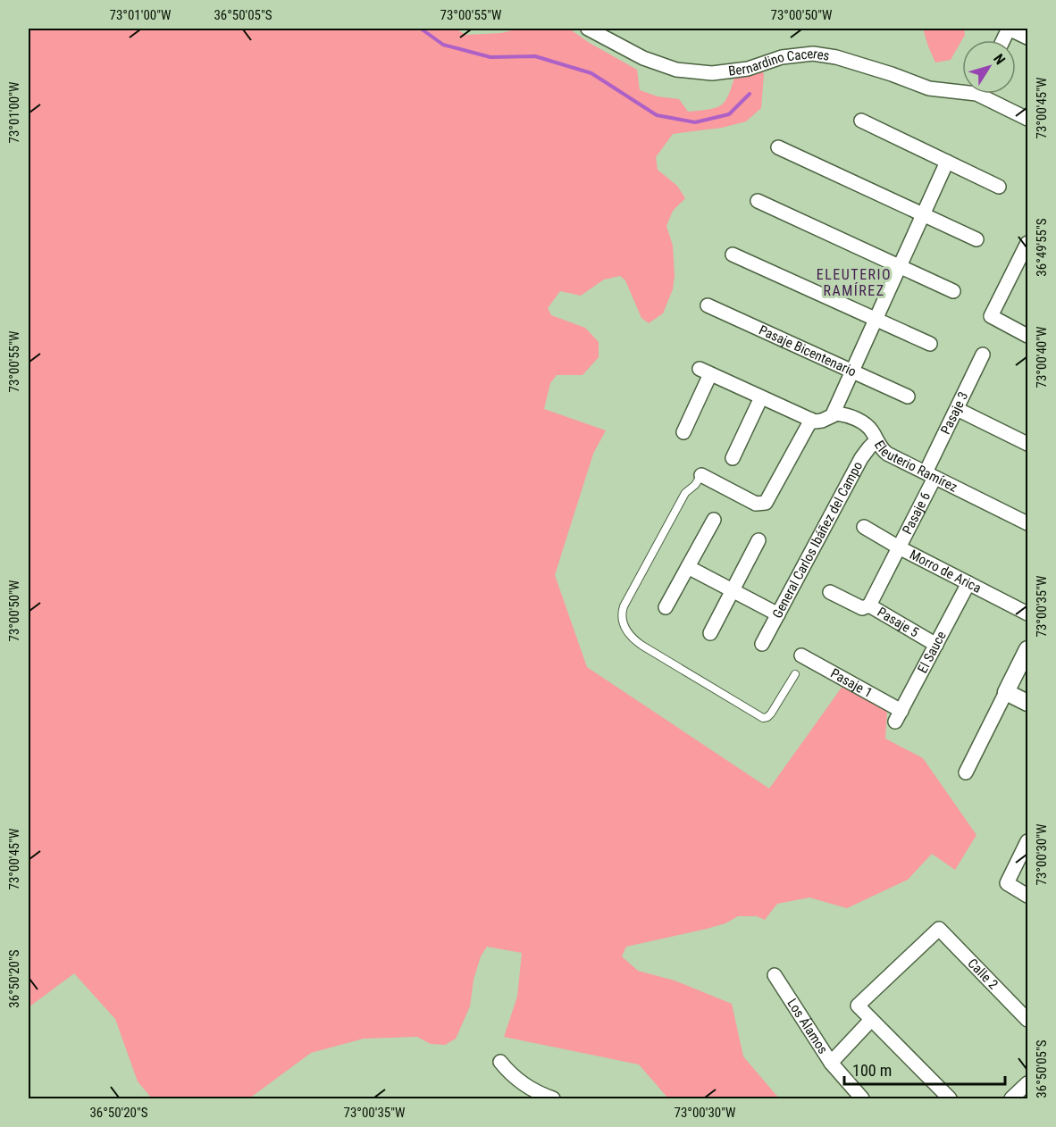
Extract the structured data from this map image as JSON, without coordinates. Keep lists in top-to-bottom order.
{
  "streets": {
    "street": [
      "Bernardino Caceres",
      "Pasaje Bicentenario",
      "Pasaje 3",
      "Eleuterio Ramírez",
      "Pasaje 6",
      "General Carlos Ibáñez del Campo",
      "Morro de Arica",
      "Pasaje 5",
      "El Sauce",
      "Pasaje 1",
      "Calle 2",
      "Los Álamos"
    ]
  },
  "crossings": [
    ["Pasaje 3", "Eleuterio Ramírez"],
    ["Pasaje 3", "Pasaje 6"],
    ["Eleuterio Ramírez", "Pasaje 6"],
    ["Eleuterio Ramírez", "General Carlos Ibáñez del Campo"],
    ["Pasaje 6", "Morro de Arica"],
    ["Pasaje 6", "Pasaje 5"],
    ["Morro de Arica", "El Sauce"],
    ["Pasaje 5", "El Sauce"],
    ["El Sauce", "Pasaje 1"]
  ],
  "districts": ["ELEUTERIO RAMÍREZ"],
  "scale_bar": "100 m",
  "north": "top right",
  "coordinates": [
    "73°01'00\"W",
    "36°50'05\"S",
    "73°00'55\"W",
    "73°00'50\"W",
    "73°00'45\"W",
    "36°49'55\"S",
    "73°00'40\"W",
    "73°00'35\"W",
    "73°00'30\"W",
    "36°50'20\"S"
  ]
}
